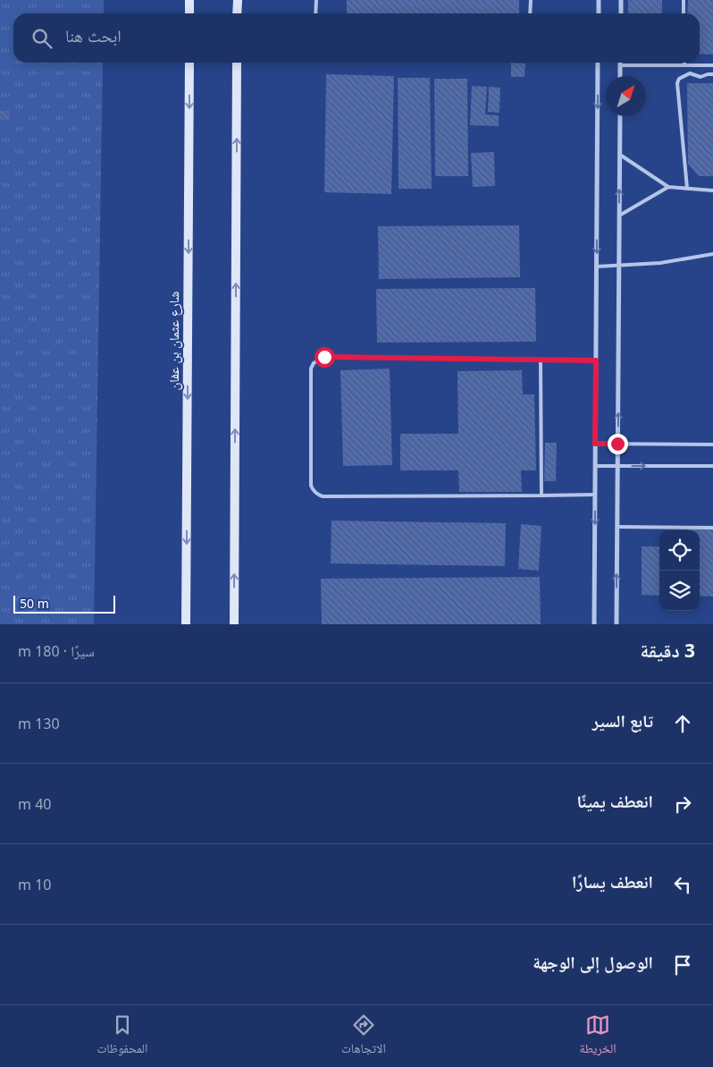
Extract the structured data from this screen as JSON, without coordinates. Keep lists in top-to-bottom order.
{
  "streets": {
    "main road": ["شارع عثمان بن عفان"]
  },
  "scale_bar": "50 m",
  "north": "top right",
  "page": {
    "search": "ابحث هنا",
    "scale": "50 m",
    "heading": ["3 دقيقة", "سيرًا · 180 m"],
    "list": [
      ["تابع السير", "130 m"],
      ["انعطف يمينًا", "40 m"],
      ["انعطف يسارًا", "10 m"],
      "الوصول إلى الوجهة"
    ],
    "nav": ["الخريطة", "الاتجاهات", "المحفوظات"]
  }
}
